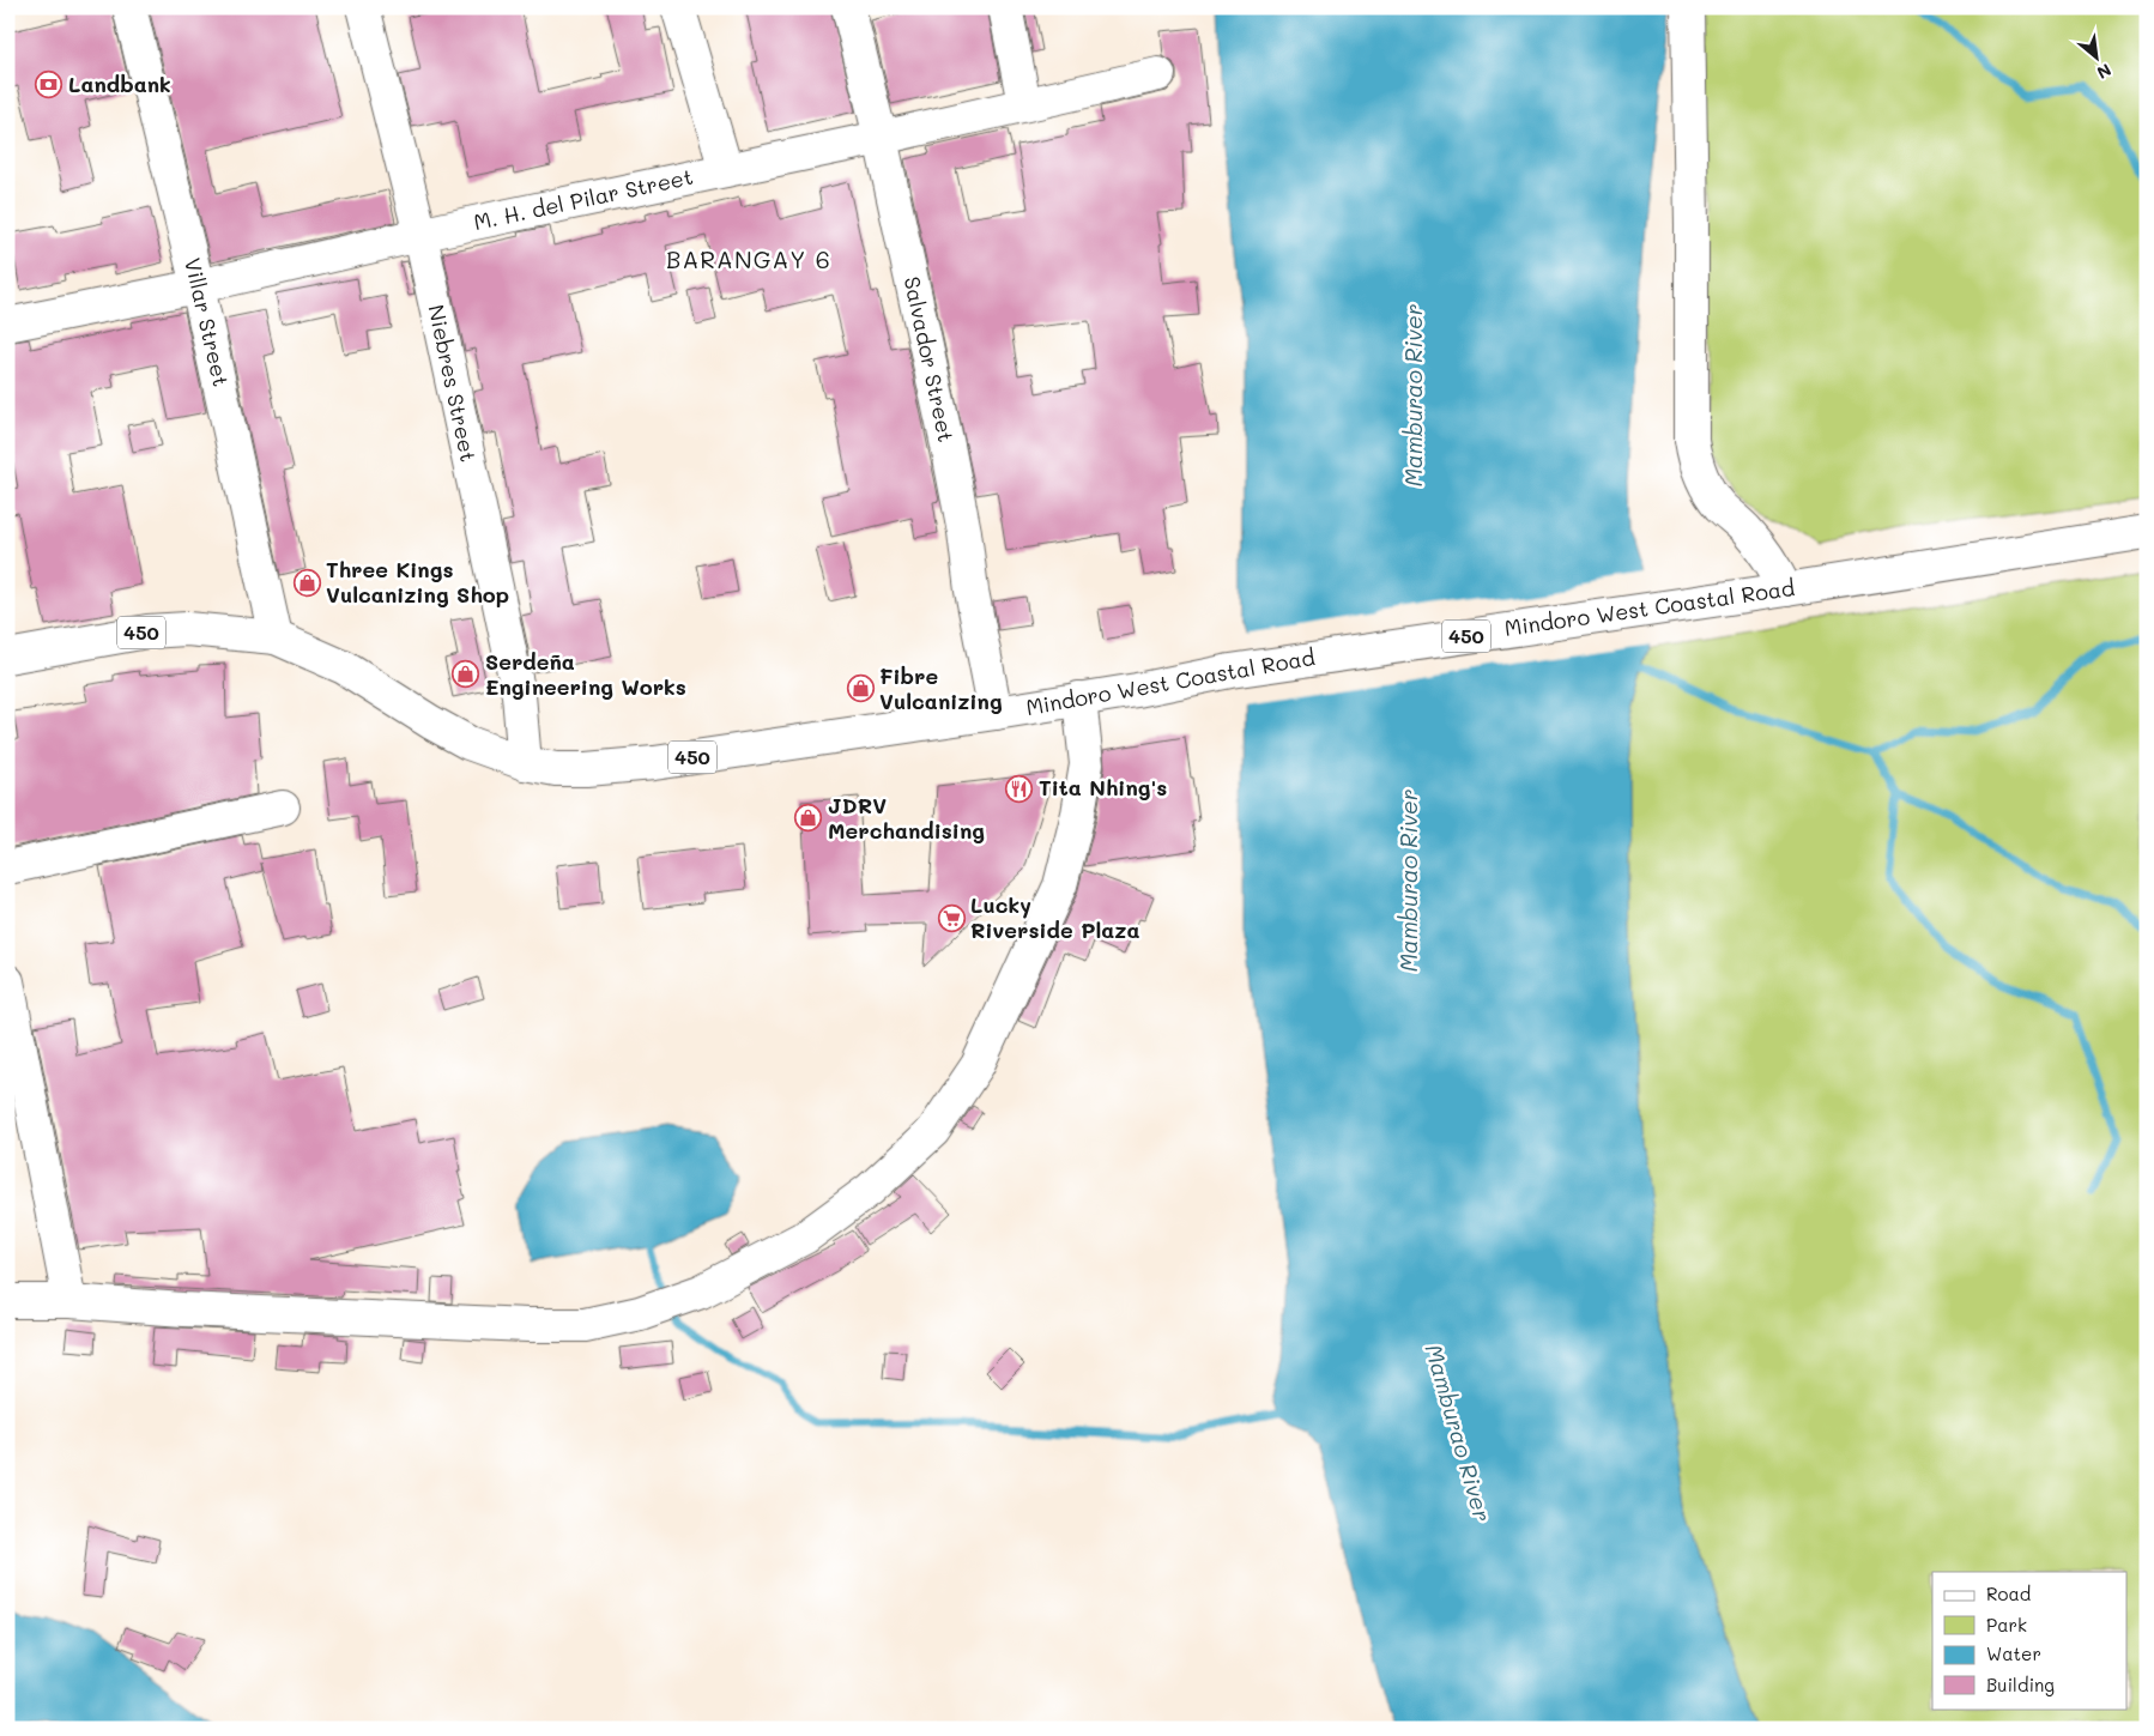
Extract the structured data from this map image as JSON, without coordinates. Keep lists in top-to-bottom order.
{
  "streets": {
    "street": [
      "M. H. del Pilar Street",
      "Villar Street",
      "Salvador Street",
      "Niebres Street",
      "Mindoro West Coastal Road",
      "450"
    ]
  },
  "crossings": [
    ["M. H. del Pilar Street", "Villar Street"],
    ["M. H. del Pilar Street", "Salvador Street"],
    ["M. H. del Pilar Street", "Niebres Street"],
    ["Villar Street", "Mindoro West Coastal Road"],
    ["Salvador Street", "Mindoro West Coastal Road"],
    ["Niebres Street", "Mindoro West Coastal Road"]
  ],
  "districts": ["BARANGAY 6"],
  "water": ["Mamburao River"],
  "places": {
    "bank": ["Landbank"],
    "shop": [
      "Three Kings Vulcanizing Shop",
      "Serdeña Engineering Works",
      "Fibre Vulcanizing",
      "JDRV Merchandising"
    ],
    "restaurant": ["Tita Nhing's"],
    "supermarket": ["Lucky Riverside Plaza"]
  },
  "legend": [
    "Road",
    "Park",
    "Water",
    "Building"
  ],
  "north": "bottom right"
}
